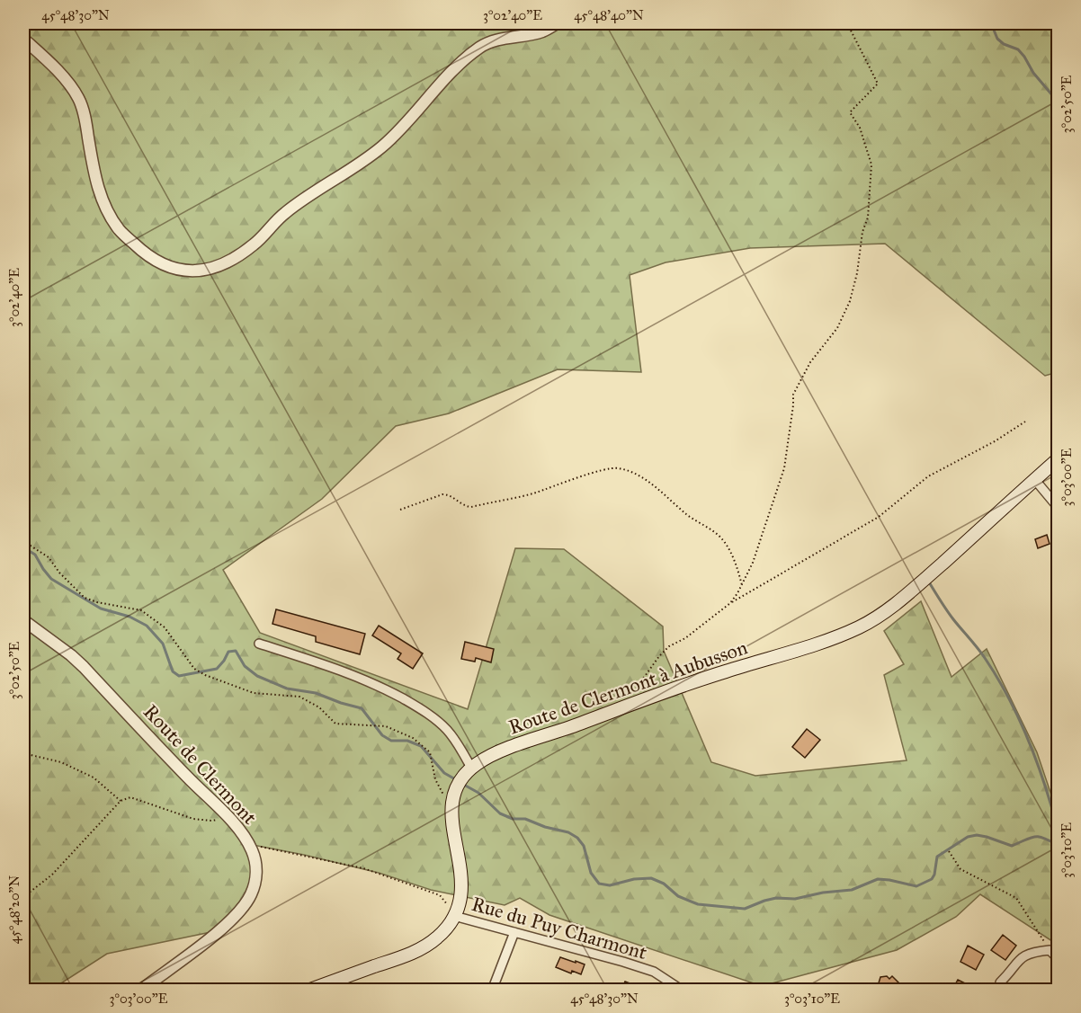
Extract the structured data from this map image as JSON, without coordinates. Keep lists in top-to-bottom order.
{
  "streets": {
    "main road": ["Route de Clermont à Aubusson"],
    "street": ["Route de Clermont", "Rue du Puy Charmont"]
  },
  "crossings": [
    ["Route de Clermont à Aubusson", "Rue du Puy Charmont"]
  ],
  "coordinates": [
    "45°48'30\"N",
    "3°02'40\"E",
    "45°48'40\"N",
    "3°02'50\"E",
    "3°03'00\"E",
    "3°03'10\"E",
    "45°48'20\"N"
  ]
}
